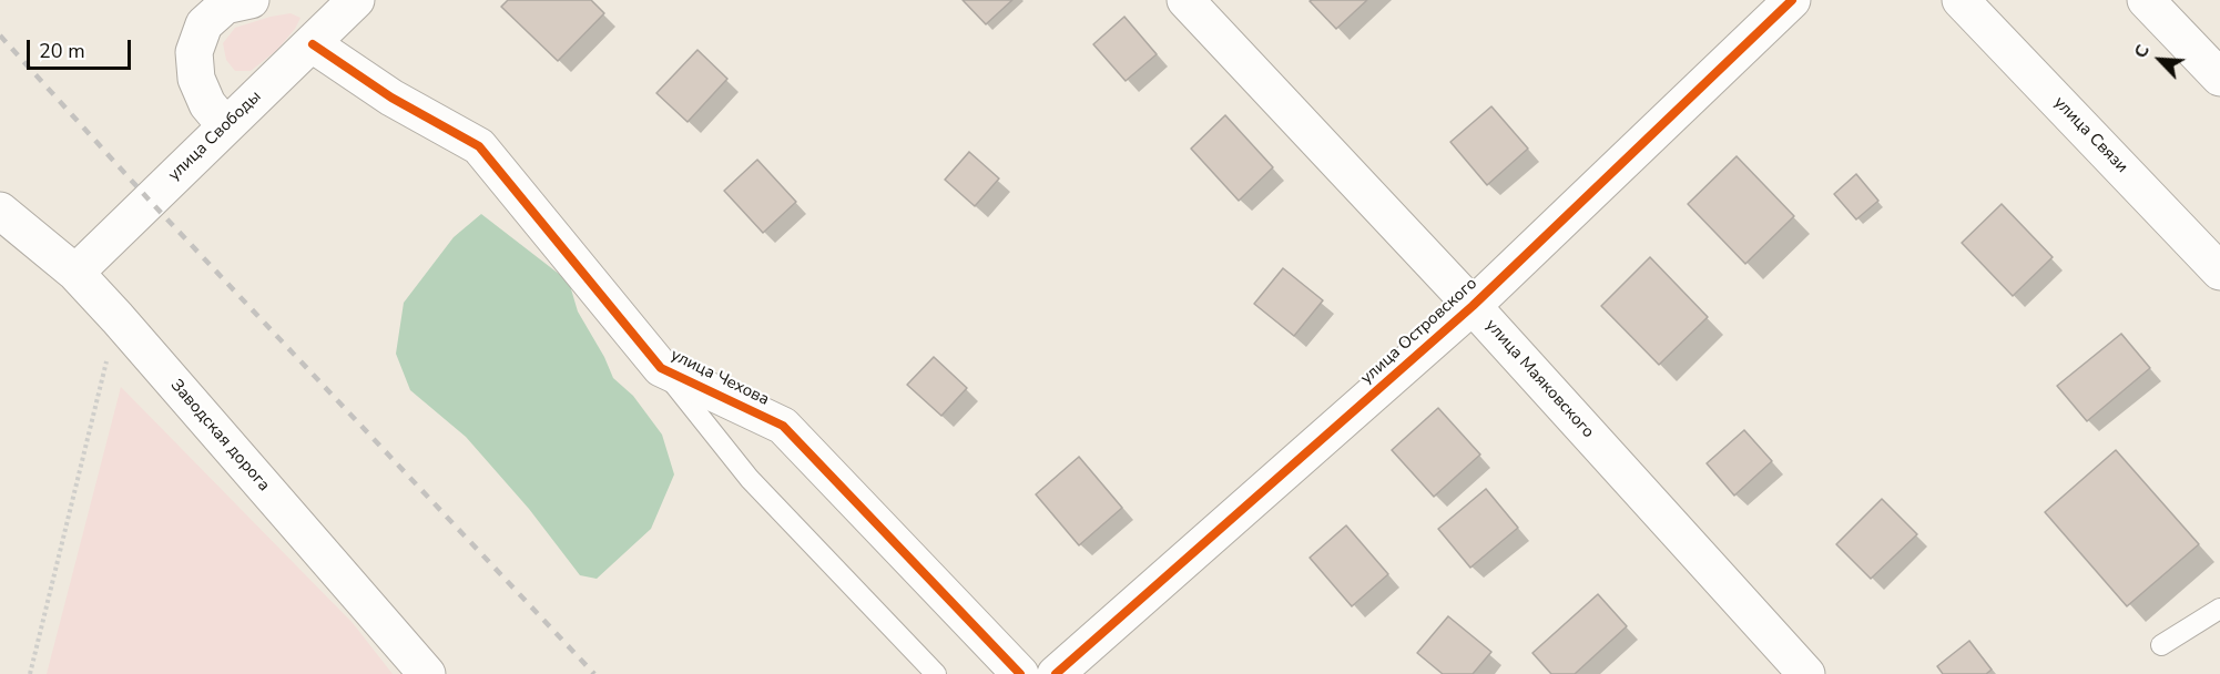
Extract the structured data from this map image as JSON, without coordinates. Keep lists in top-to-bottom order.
{
  "streets": {
    "street": [
      "улица Связи",
      "улица Свободы",
      "улица Островского",
      "улица Чехова",
      "улица Маяковского",
      "Заводская дорога"
    ]
  },
  "crossings": [
    ["улица Свободы", "улица Чехова"],
    ["улица Свободы", "Заводская дорога"],
    ["улица Островского", "улица Маяковского"]
  ],
  "scale_bar": "20 m",
  "north": "top left"
}
